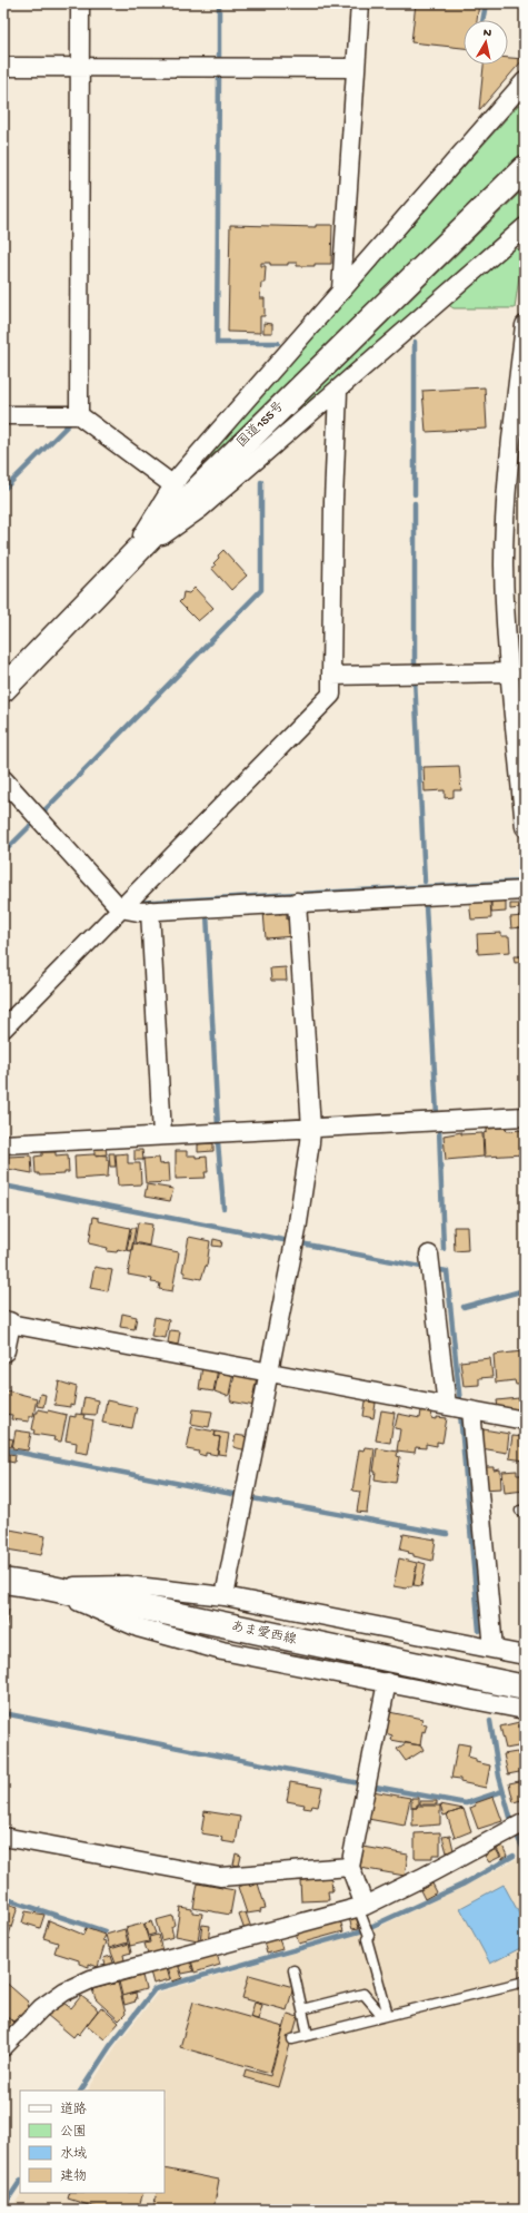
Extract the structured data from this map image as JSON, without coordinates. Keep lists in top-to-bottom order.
{
  "streets": {
    "main road": ["国道155号", "あま愛西線"]
  },
  "legend": [
    "道路",
    "公園",
    "水域",
    "建物"
  ],
  "north": "top"
}
